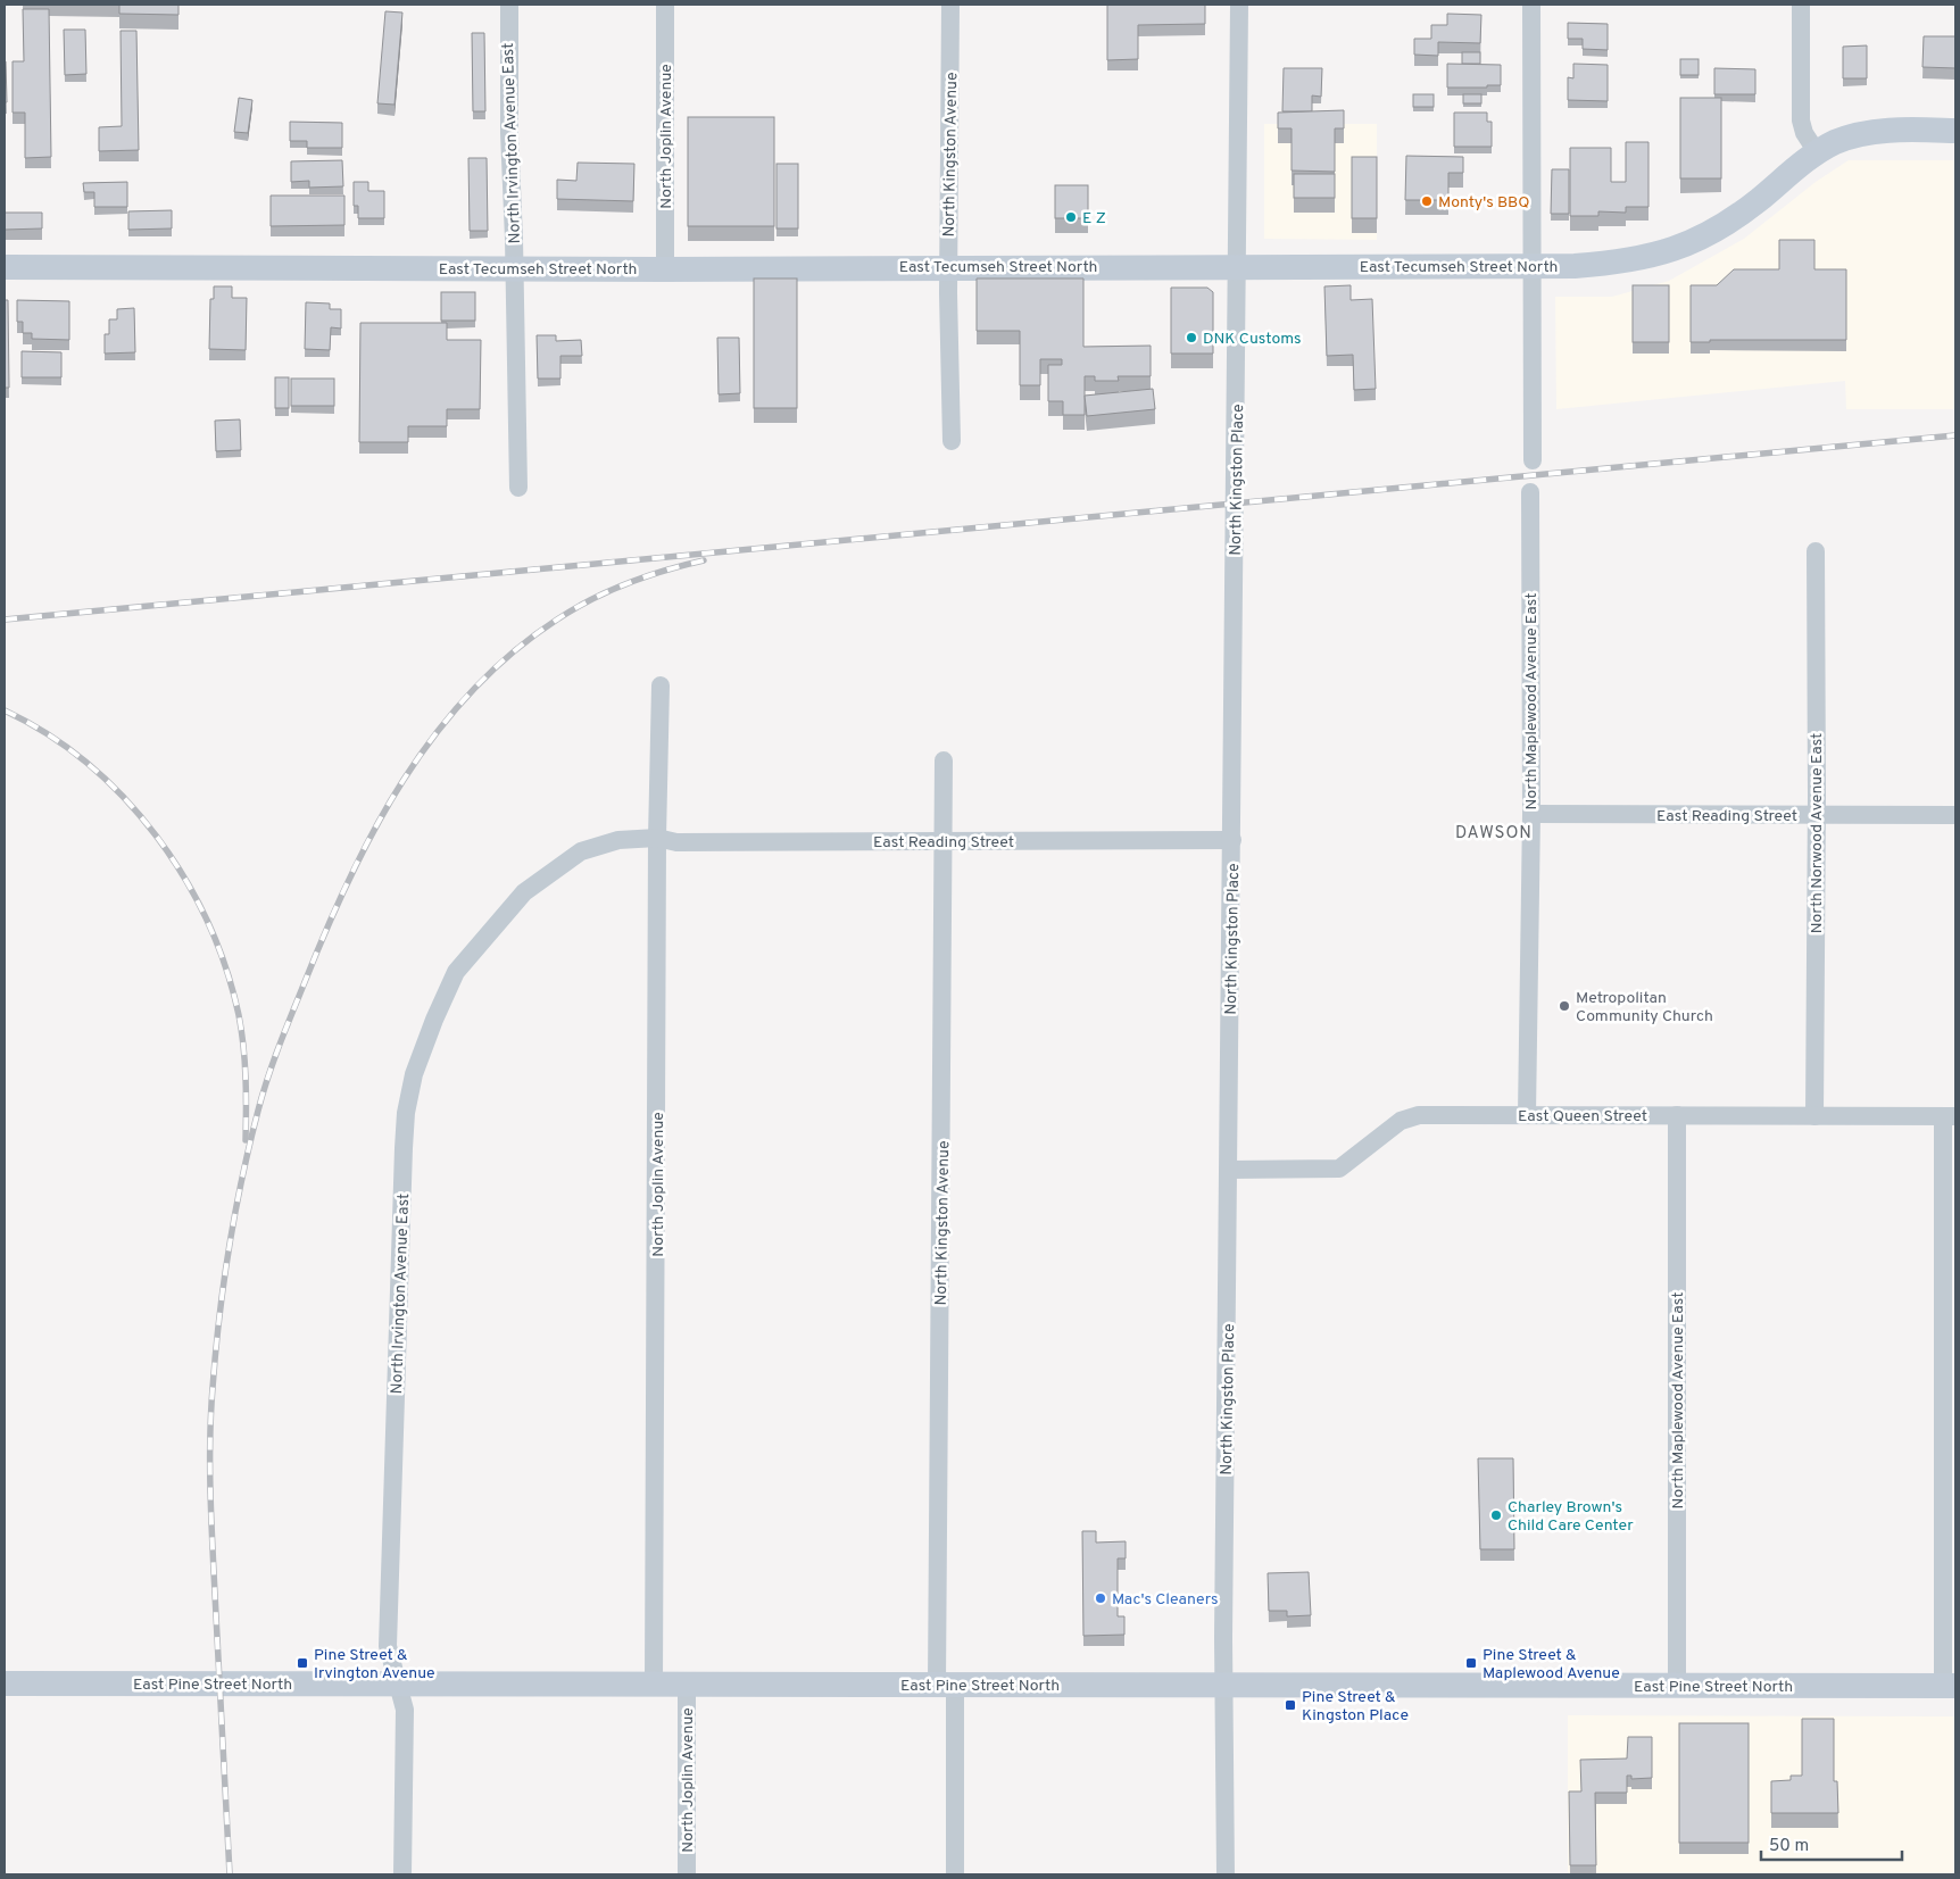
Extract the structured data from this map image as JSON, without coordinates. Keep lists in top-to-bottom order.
{
  "streets": {
    "street": [
      "North Joplin Avenue",
      "North Irvington Avenue East",
      "North Kingston Avenue",
      "East Tecumseh Street North",
      "North Kingston Place",
      "North Maplewood Avenue East",
      "East Reading Street",
      "North Norwood Avenue East",
      "East Queen Street",
      "East Pine Street North"
    ]
  },
  "crossings": [
    ["North Joplin Avenue", "North Irvington Avenue East"],
    ["North Joplin Avenue", "East Tecumseh Street North"],
    ["North Joplin Avenue", "East Reading Street"],
    ["North Joplin Avenue", "East Pine Street North"],
    ["North Irvington Avenue East", "East Tecumseh Street North"],
    ["North Irvington Avenue East", "East Reading Street"],
    ["North Irvington Avenue East", "East Pine Street North"],
    ["North Kingston Avenue", "East Tecumseh Street North"],
    ["North Kingston Avenue", "East Reading Street"],
    ["North Kingston Avenue", "East Pine Street North"],
    ["East Tecumseh Street North", "North Kingston Place"],
    ["North Kingston Place", "East Reading Street"],
    ["North Kingston Place", "East Queen Street"],
    ["North Kingston Place", "East Pine Street North"],
    ["North Maplewood Avenue East", "East Reading Street"],
    ["North Maplewood Avenue East", "East Queen Street"],
    ["North Maplewood Avenue East", "East Pine Street North"],
    ["East Reading Street", "North Norwood Avenue East"],
    ["North Norwood Avenue East", "East Queen Street"]
  ],
  "districts": ["DAWSON"],
  "places": {
    "other": [
      "Monty's BBQ",
      "E Z",
      "DNK Customs",
      "Metropolitan Community Church",
      "Charley Brown's Child Care Center",
      "Mac's Cleaners"
    ],
    "transit": ["Pine Street & Irvington Avenue", "Pine Street & Maplewood Avenue", "Pine Street & Kingston Place"]
  },
  "scale_bar": "50 m"
}
